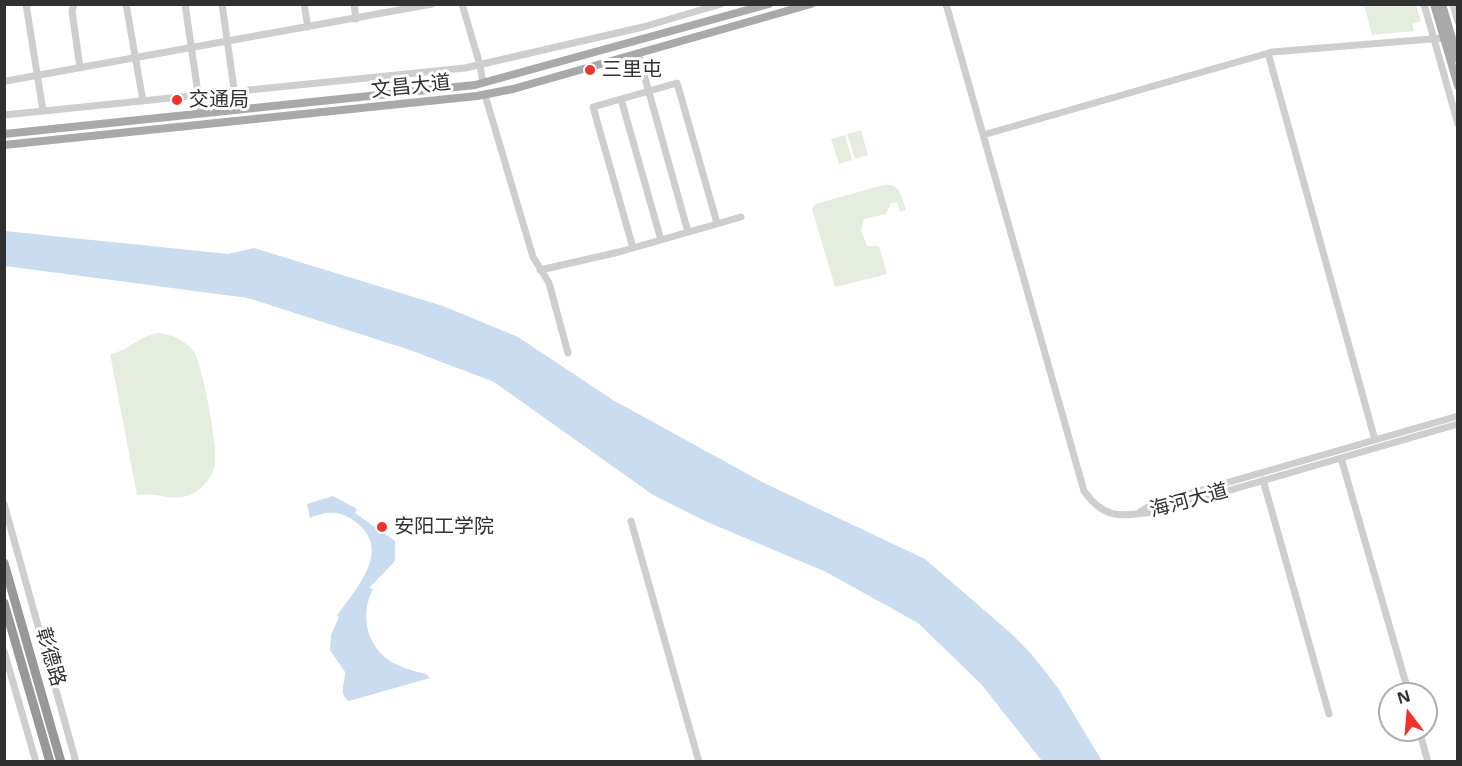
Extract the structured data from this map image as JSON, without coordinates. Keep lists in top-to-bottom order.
{
  "streets": {
    "highway": ["彰德路"],
    "main road": ["文昌大道"],
    "street": ["海河大道"]
  },
  "places": ["三里屯", "交通局", "安阳工学院"],
  "north": "top"
}
